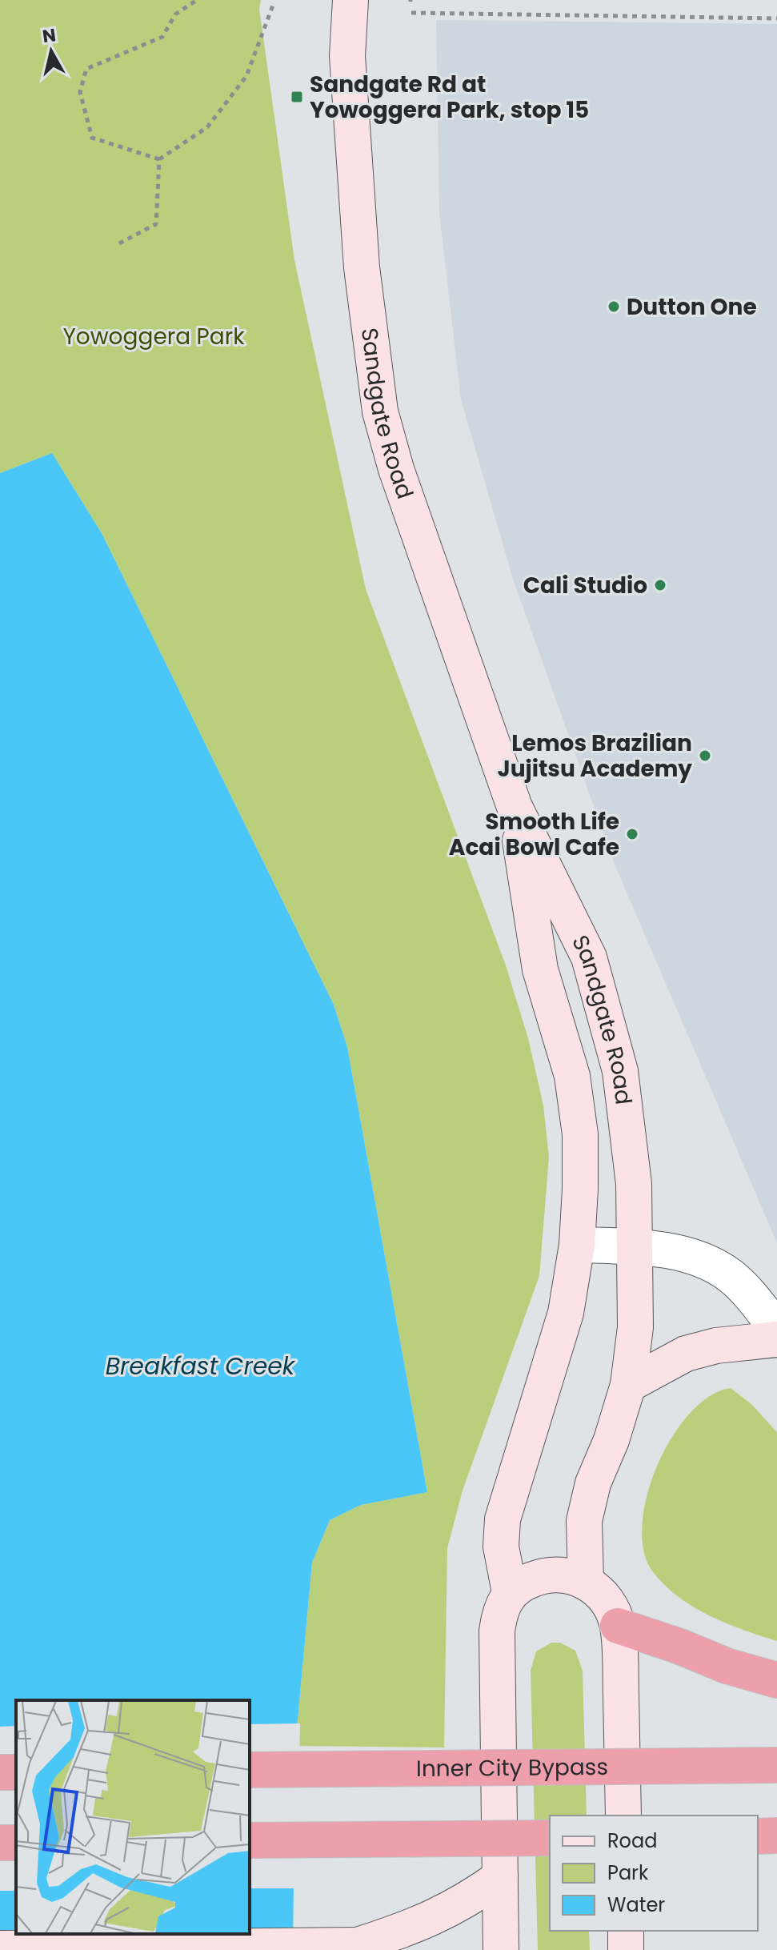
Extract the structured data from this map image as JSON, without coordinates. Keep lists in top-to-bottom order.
{
  "streets": {
    "highway": ["Inner City Bypass"],
    "main road": ["Sandgate Road"]
  },
  "water": ["Breakfast Creek"],
  "parks": ["Yowoggera Park"],
  "places": {
    "transit": ["Sandgate Rd at Yowoggera Park, stop 15"],
    "other": [
      "Dutton One",
      "Cali Studio",
      "Lemos Brazilian Jujitsu Academy",
      "Smooth Life Acai Bowl Cafe"
    ]
  },
  "legend": ["Road", "Park", "Water"],
  "north": "top"
}
